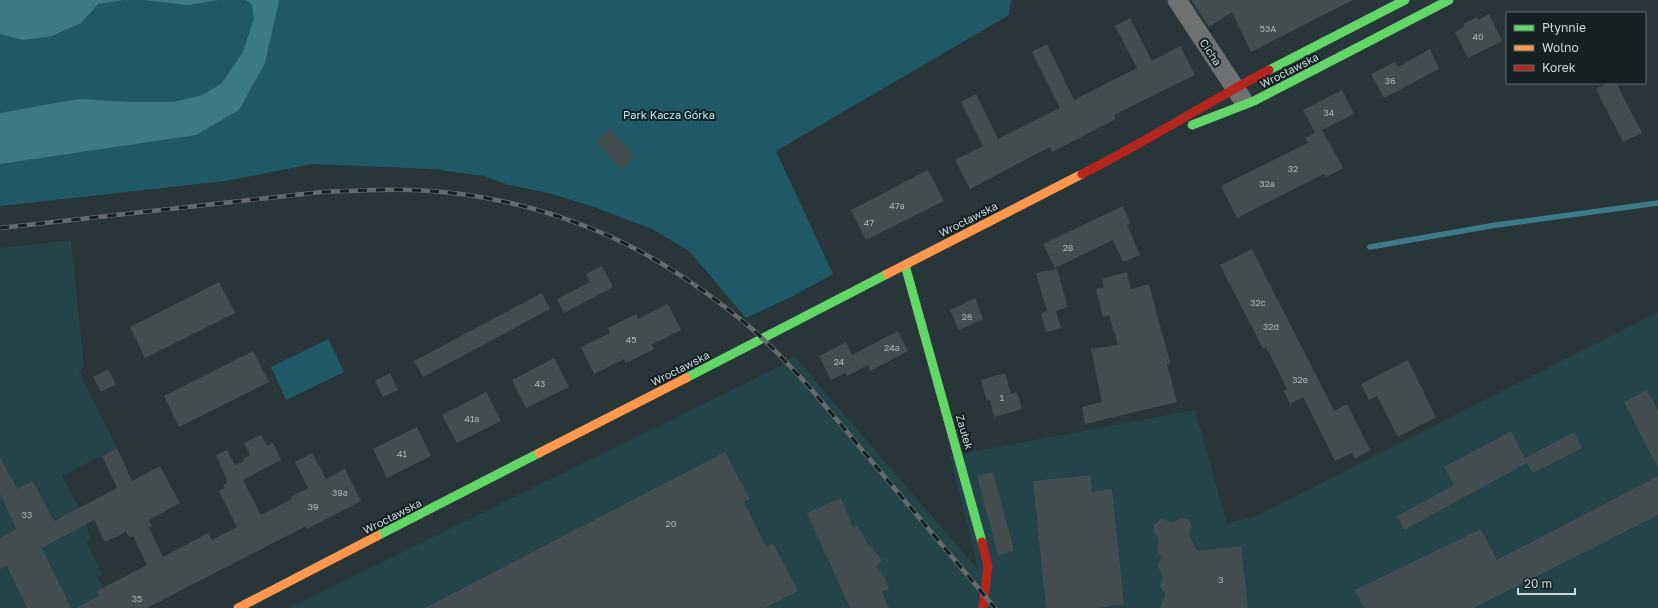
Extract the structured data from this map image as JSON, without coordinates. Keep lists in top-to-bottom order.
{
  "streets": {
    "street": ["Cicha", "Wrocławska", "Zaułek"]
  },
  "crossings": [
    ["Cicha", "Wrocławska"],
    ["Wrocławska", "Zaułek"]
  ],
  "parks": ["Park Kacza Górka"],
  "house_numbers": [
    "53A",
    "40",
    "36",
    "34",
    "32",
    "32a",
    "47a",
    "47",
    "28",
    "32c",
    "26",
    "32d",
    "45",
    "24a",
    "24",
    "32e",
    "43",
    "1",
    "41a",
    "41",
    "39a",
    "39",
    "33",
    "20",
    "3",
    "35"
  ],
  "legend": ["Płynnie", "Wolno", "Korek"],
  "scale_bar": "20 m"
}
